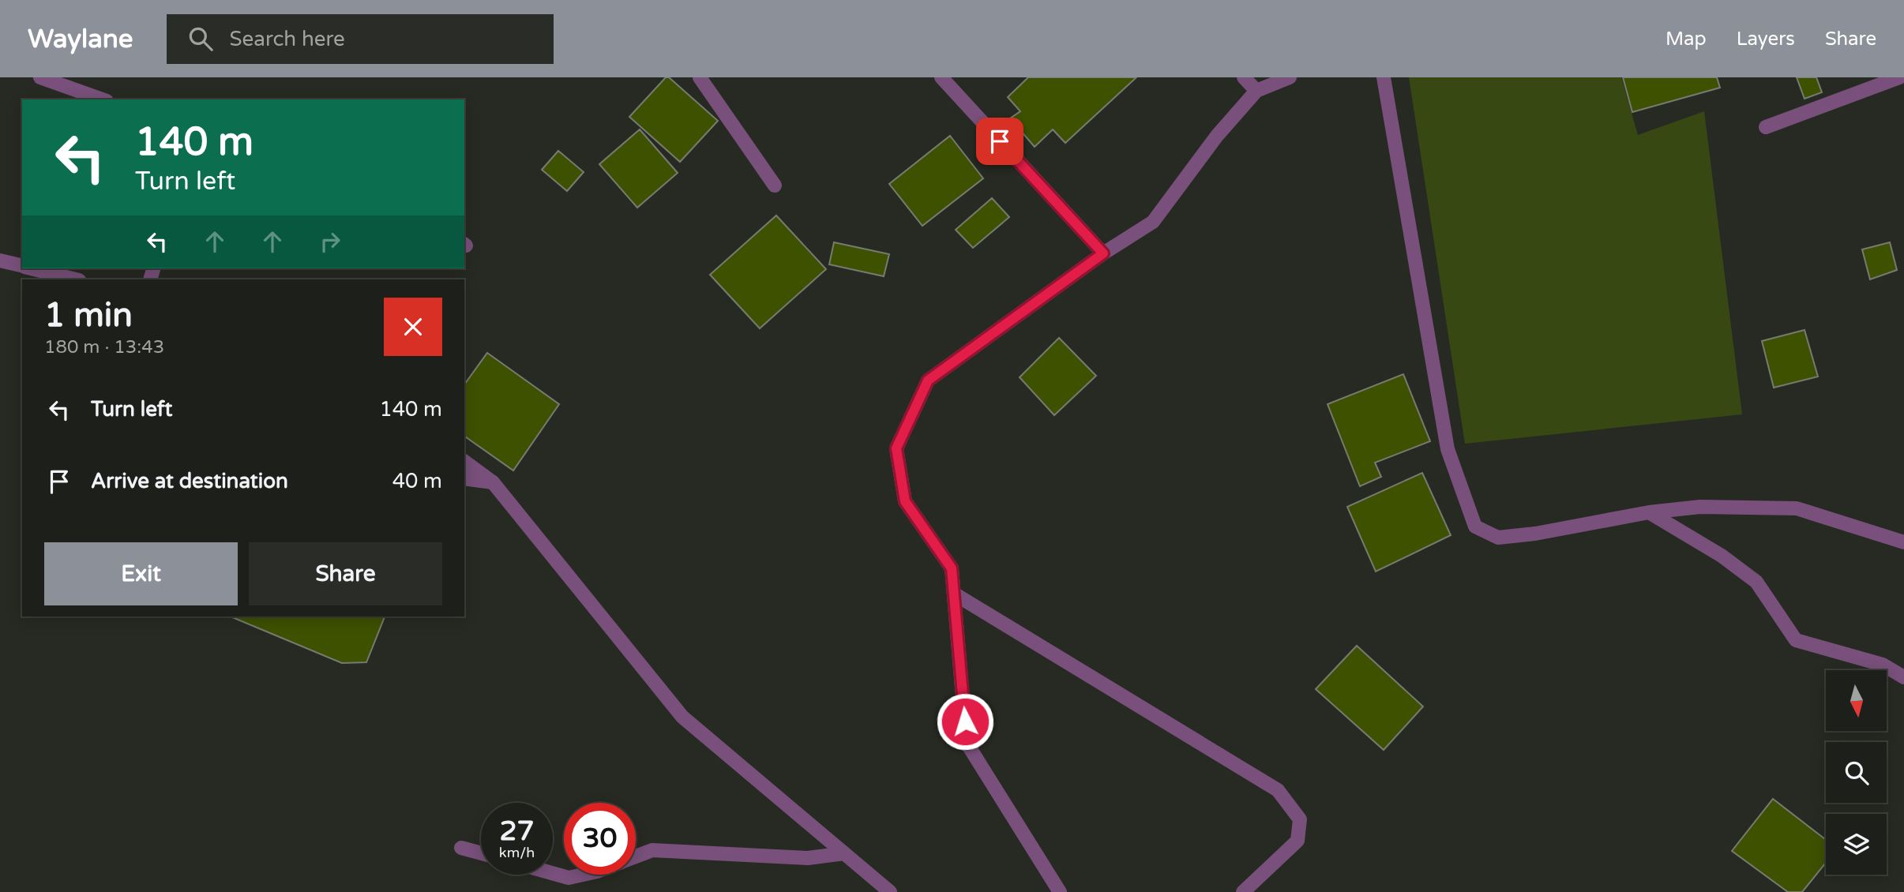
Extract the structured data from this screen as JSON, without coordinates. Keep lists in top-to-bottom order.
{
  "north": "bottom",
  "page": {
    "header": "Waylane",
    "search": "Search here",
    "nav": ["Map", "Layers", "Share"],
    "turn": ["140 m", "Turn left"],
    "heading": ["1 min", "180 m · 13:43"],
    "list": [
      {
        "name": "Turn left",
        "value": "140 m"
      },
      {
        "name": "Arrive at destination",
        "value": "40 m"
      }
    ],
    "buttons": ["Exit", "Share"],
    "speed": "27 km/h",
    "limit": "30"
  }
}
